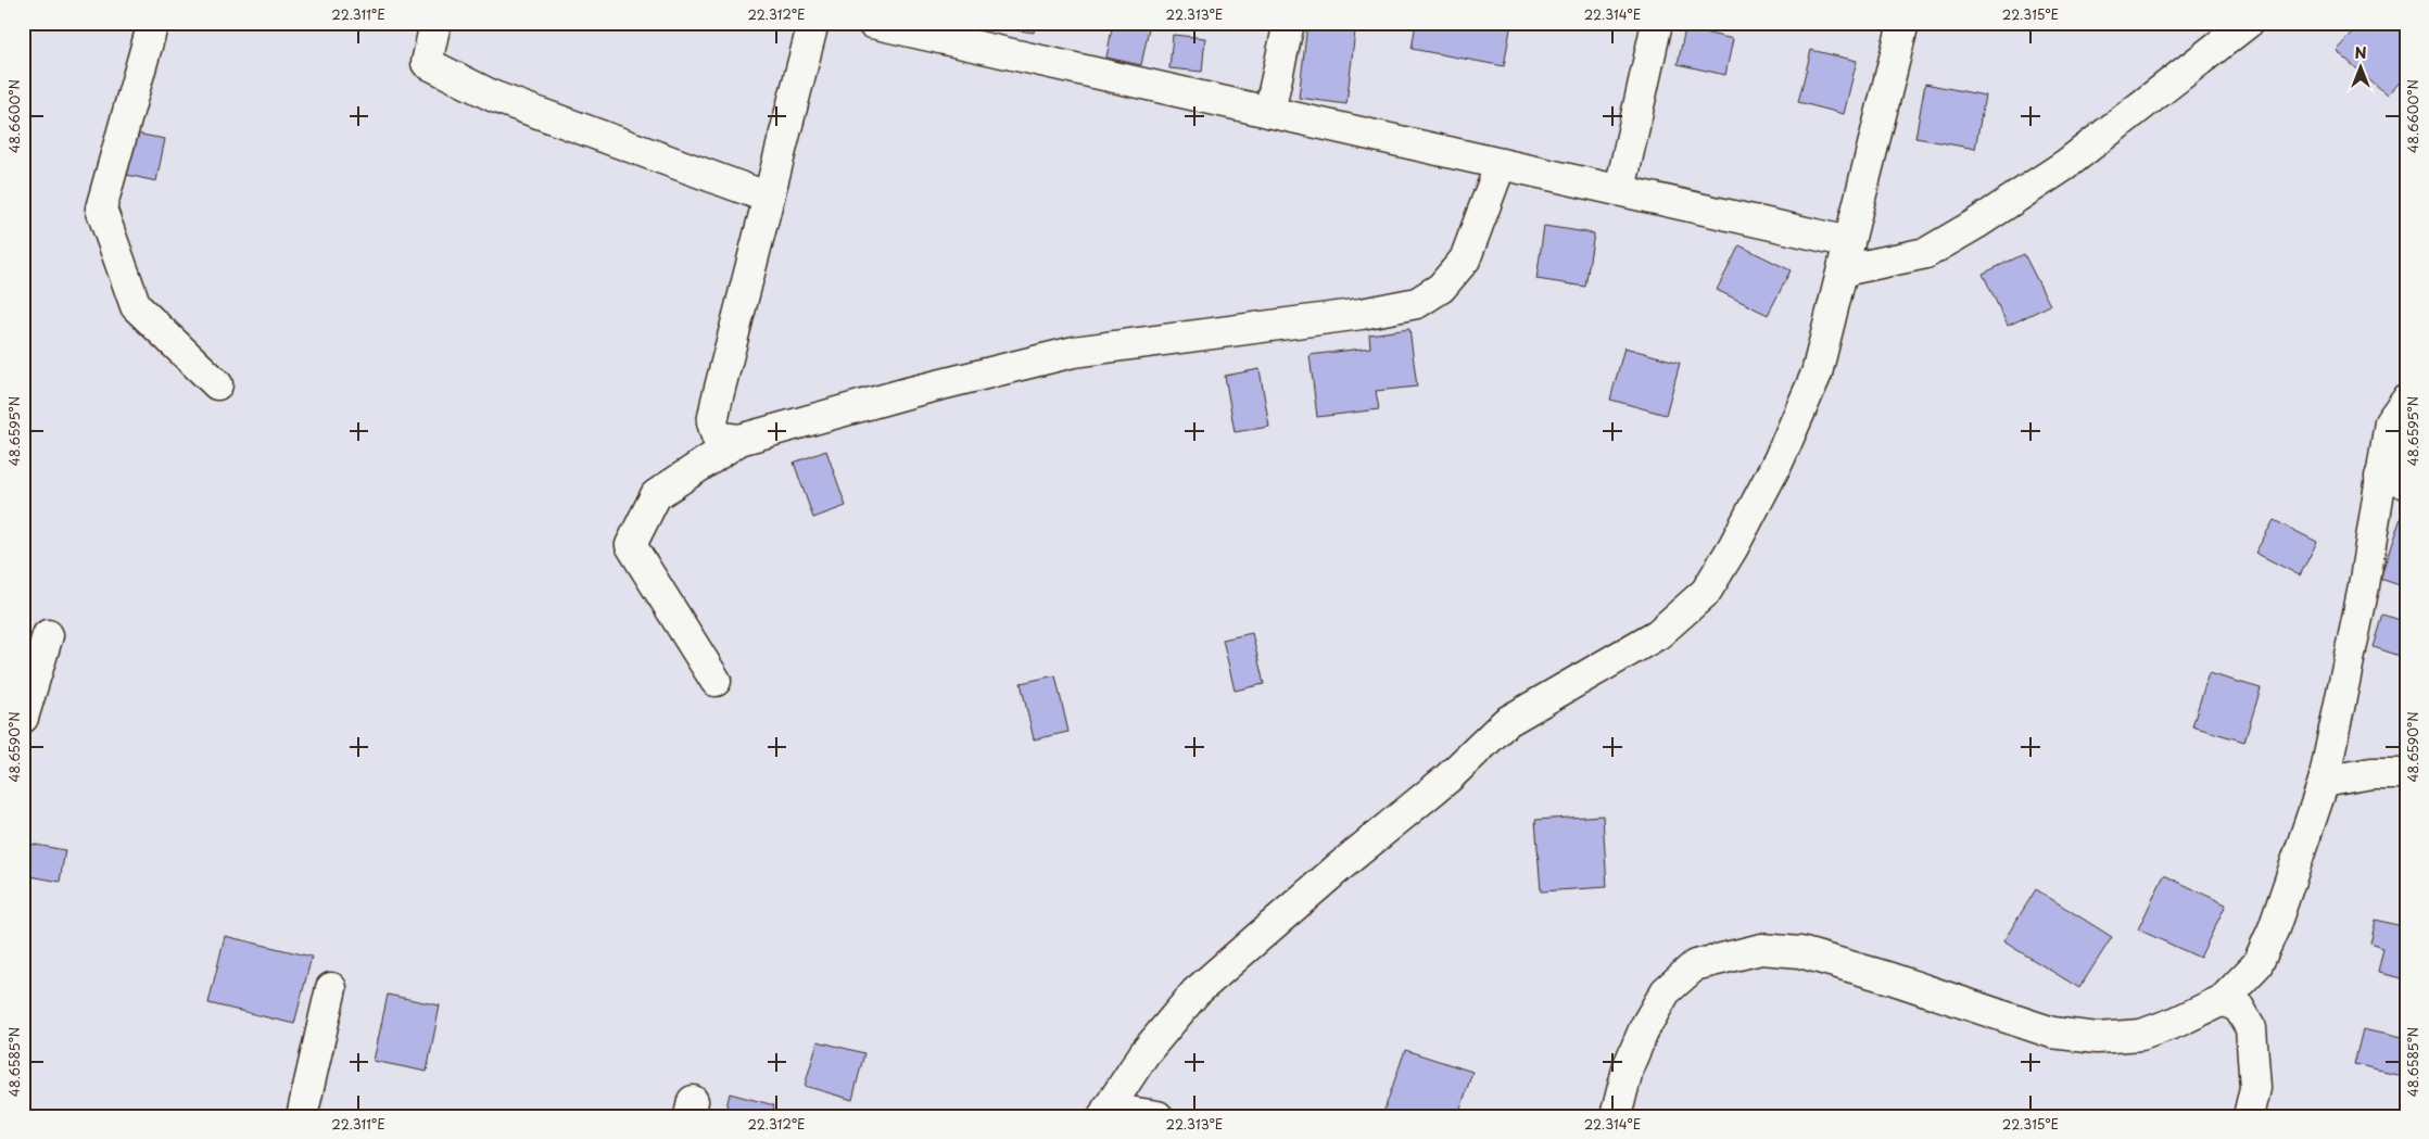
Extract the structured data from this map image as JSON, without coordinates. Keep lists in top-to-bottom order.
{
  "north": "top",
  "coordinates": [
    "22.311°E",
    "22.312°E",
    "22.313°E",
    "22.314°E",
    "22.315°E",
    "48.6600°N",
    "48.6595°N",
    "48.6590°N",
    "48.6585°N"
  ]
}
